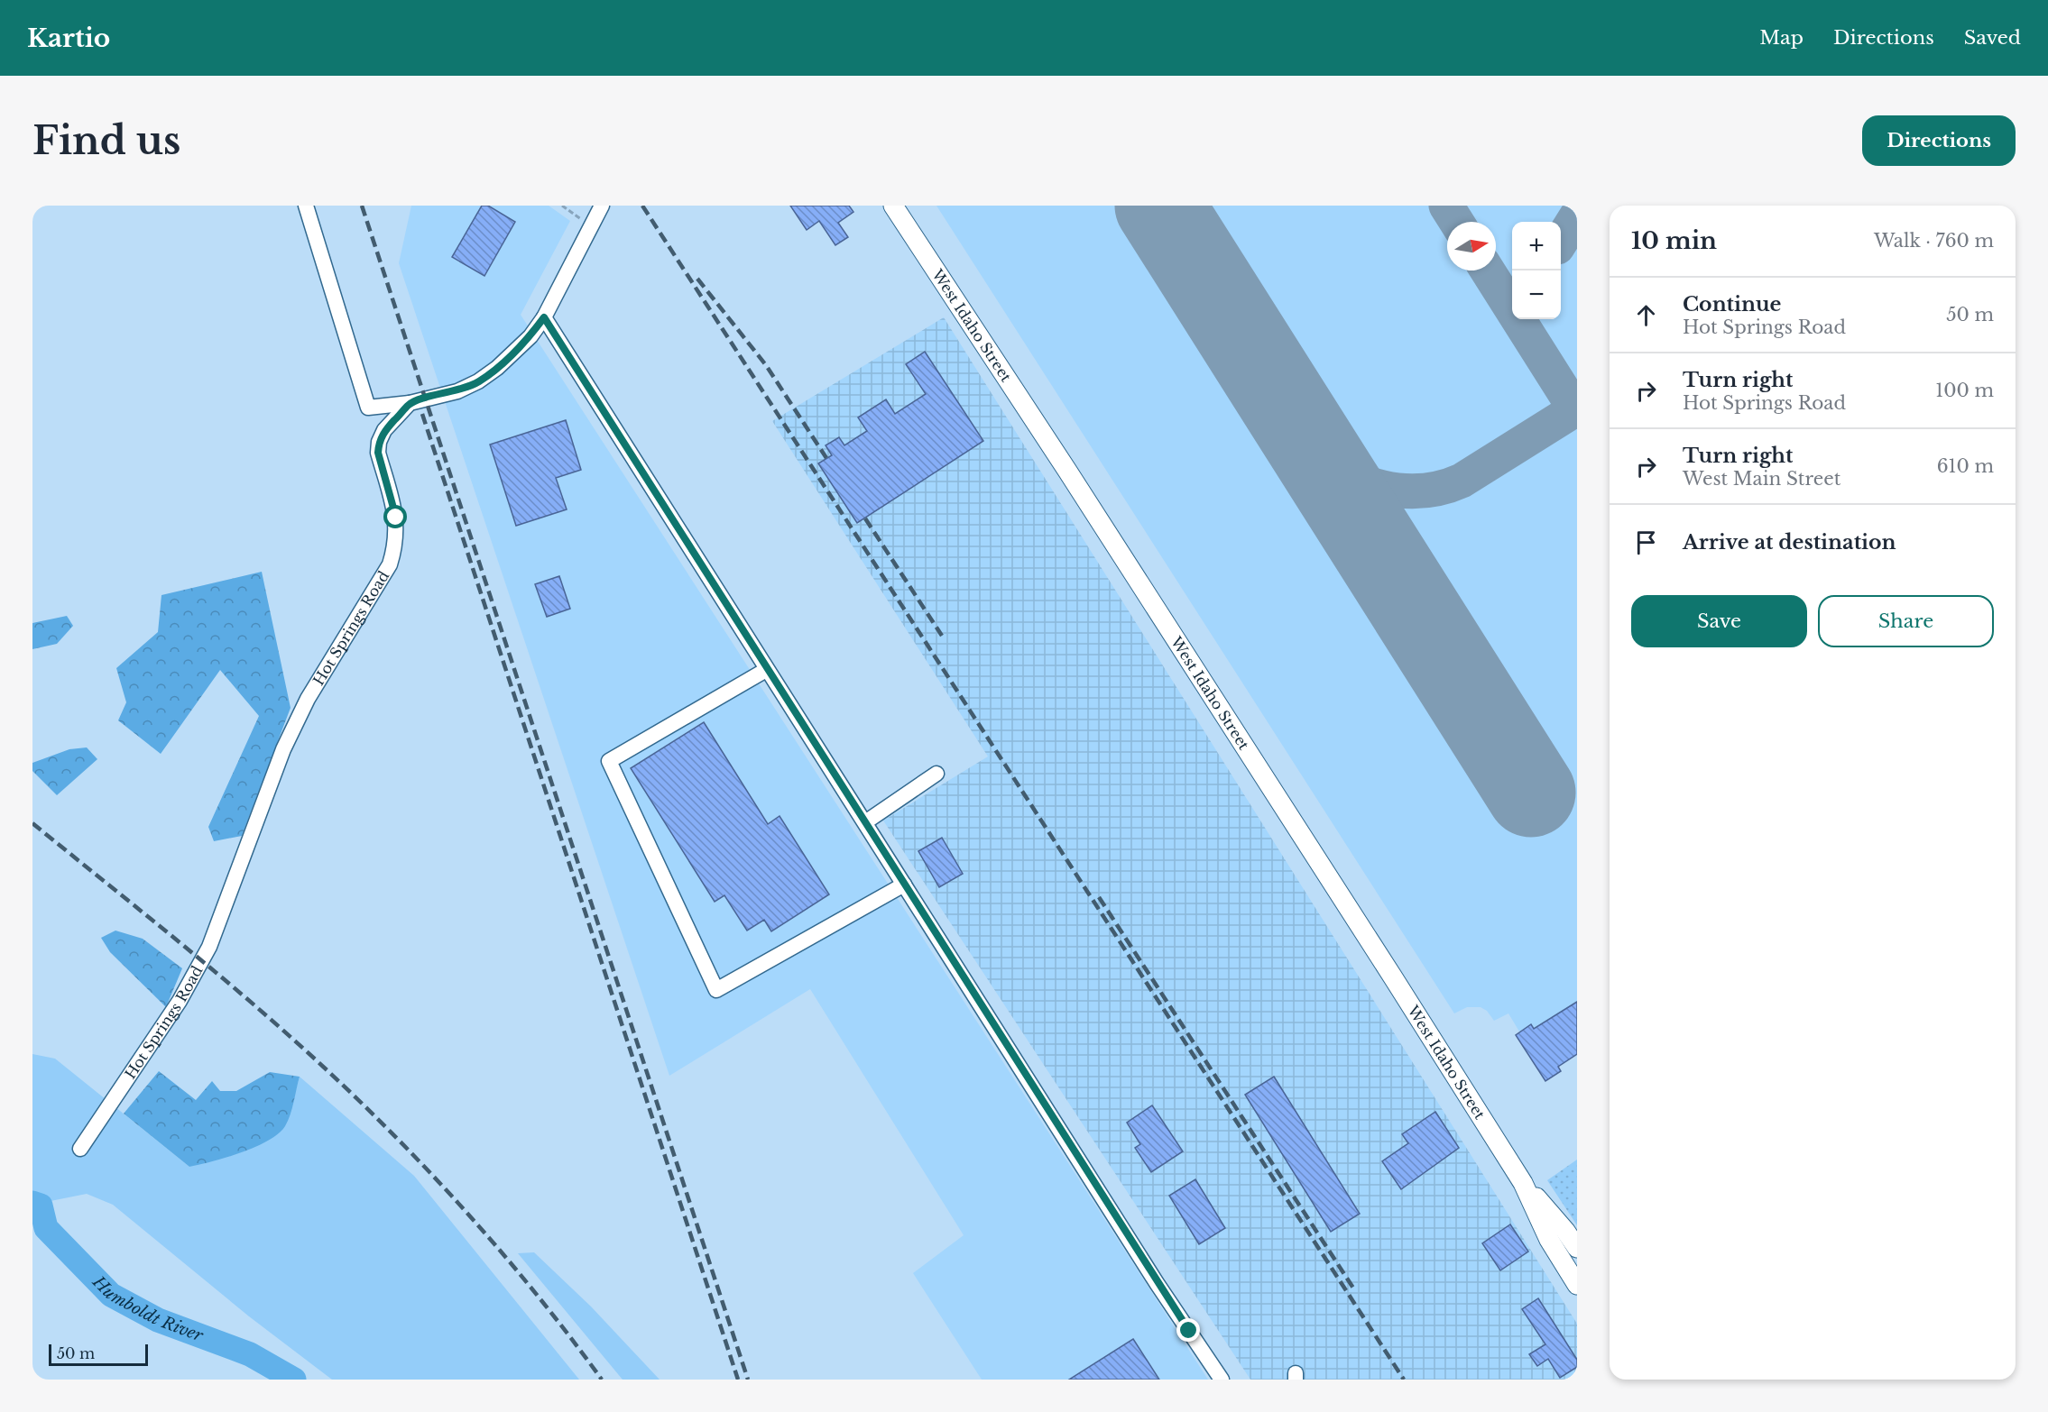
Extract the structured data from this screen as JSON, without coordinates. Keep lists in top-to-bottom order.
{
  "streets": {
    "main road": ["West Idaho Street"],
    "street": ["Hot Springs Road"]
  },
  "water": ["Humboldt River"],
  "scale_bar": "50 m",
  "north": "right",
  "page": {
    "header": "Kartio",
    "nav": ["Map", "Directions", "Saved"],
    "buttons": [
      "Directions",
      ["Save", "Share"]
    ],
    "title": "Find us",
    "heading": ["10 min", "Walk · 760 m"],
    "map_buttons": ["+", "−"],
    "list": [
      ["Continue", "Hot Springs Road", "50 m"],
      ["Turn right", "Hot Springs Road", "100 m"],
      ["Turn right", "West Main Street", "610 m"],
      "Arrive at destination"
    ],
    "scale": "50 m"
  }
}
